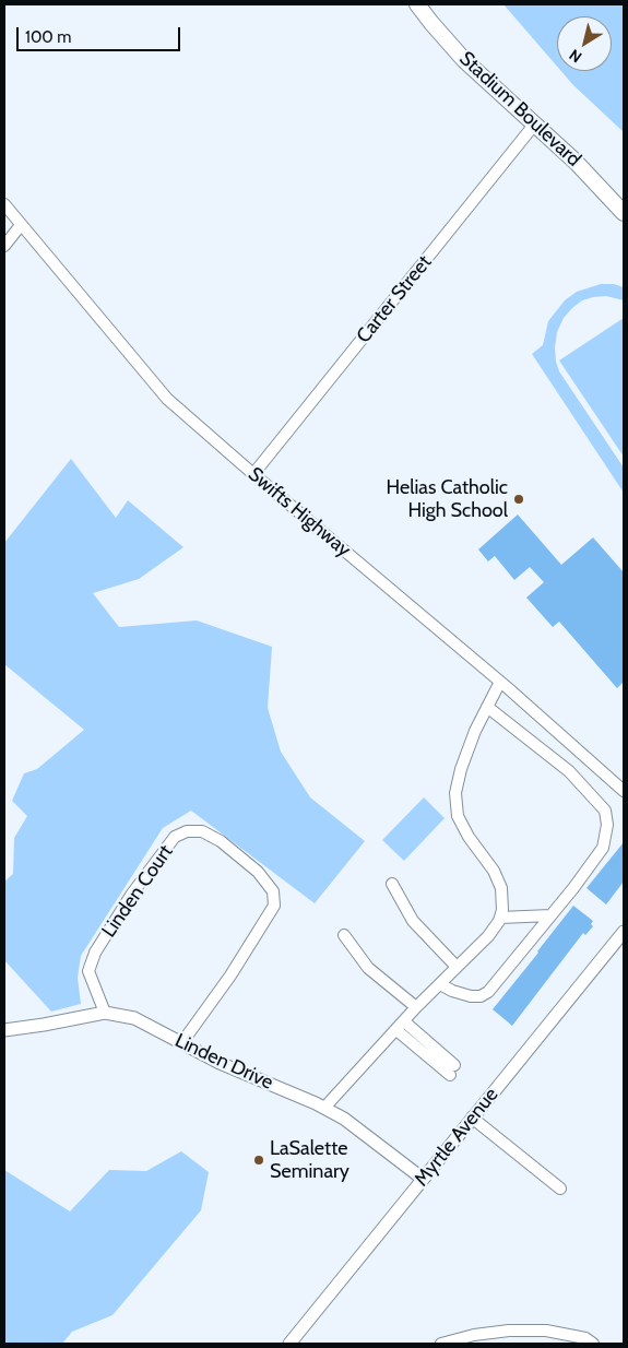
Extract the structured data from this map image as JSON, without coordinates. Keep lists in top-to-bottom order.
{
  "streets": {
    "main road": ["Stadium Boulevard"],
    "street": [
      "Carter Street",
      "Swifts Highway",
      "Linden Court",
      "Linden Drive",
      "Myrtle Avenue"
    ]
  },
  "crossings": [
    ["Stadium Boulevard", "Carter Street"],
    ["Carter Street", "Swifts Highway"],
    ["Linden Court", "Linden Drive"],
    ["Linden Drive", "Myrtle Avenue"]
  ],
  "places": ["Helias Catholic High School", "LaSalette Seminary"],
  "scale_bar": "100 m",
  "north": "bottom left"
}
